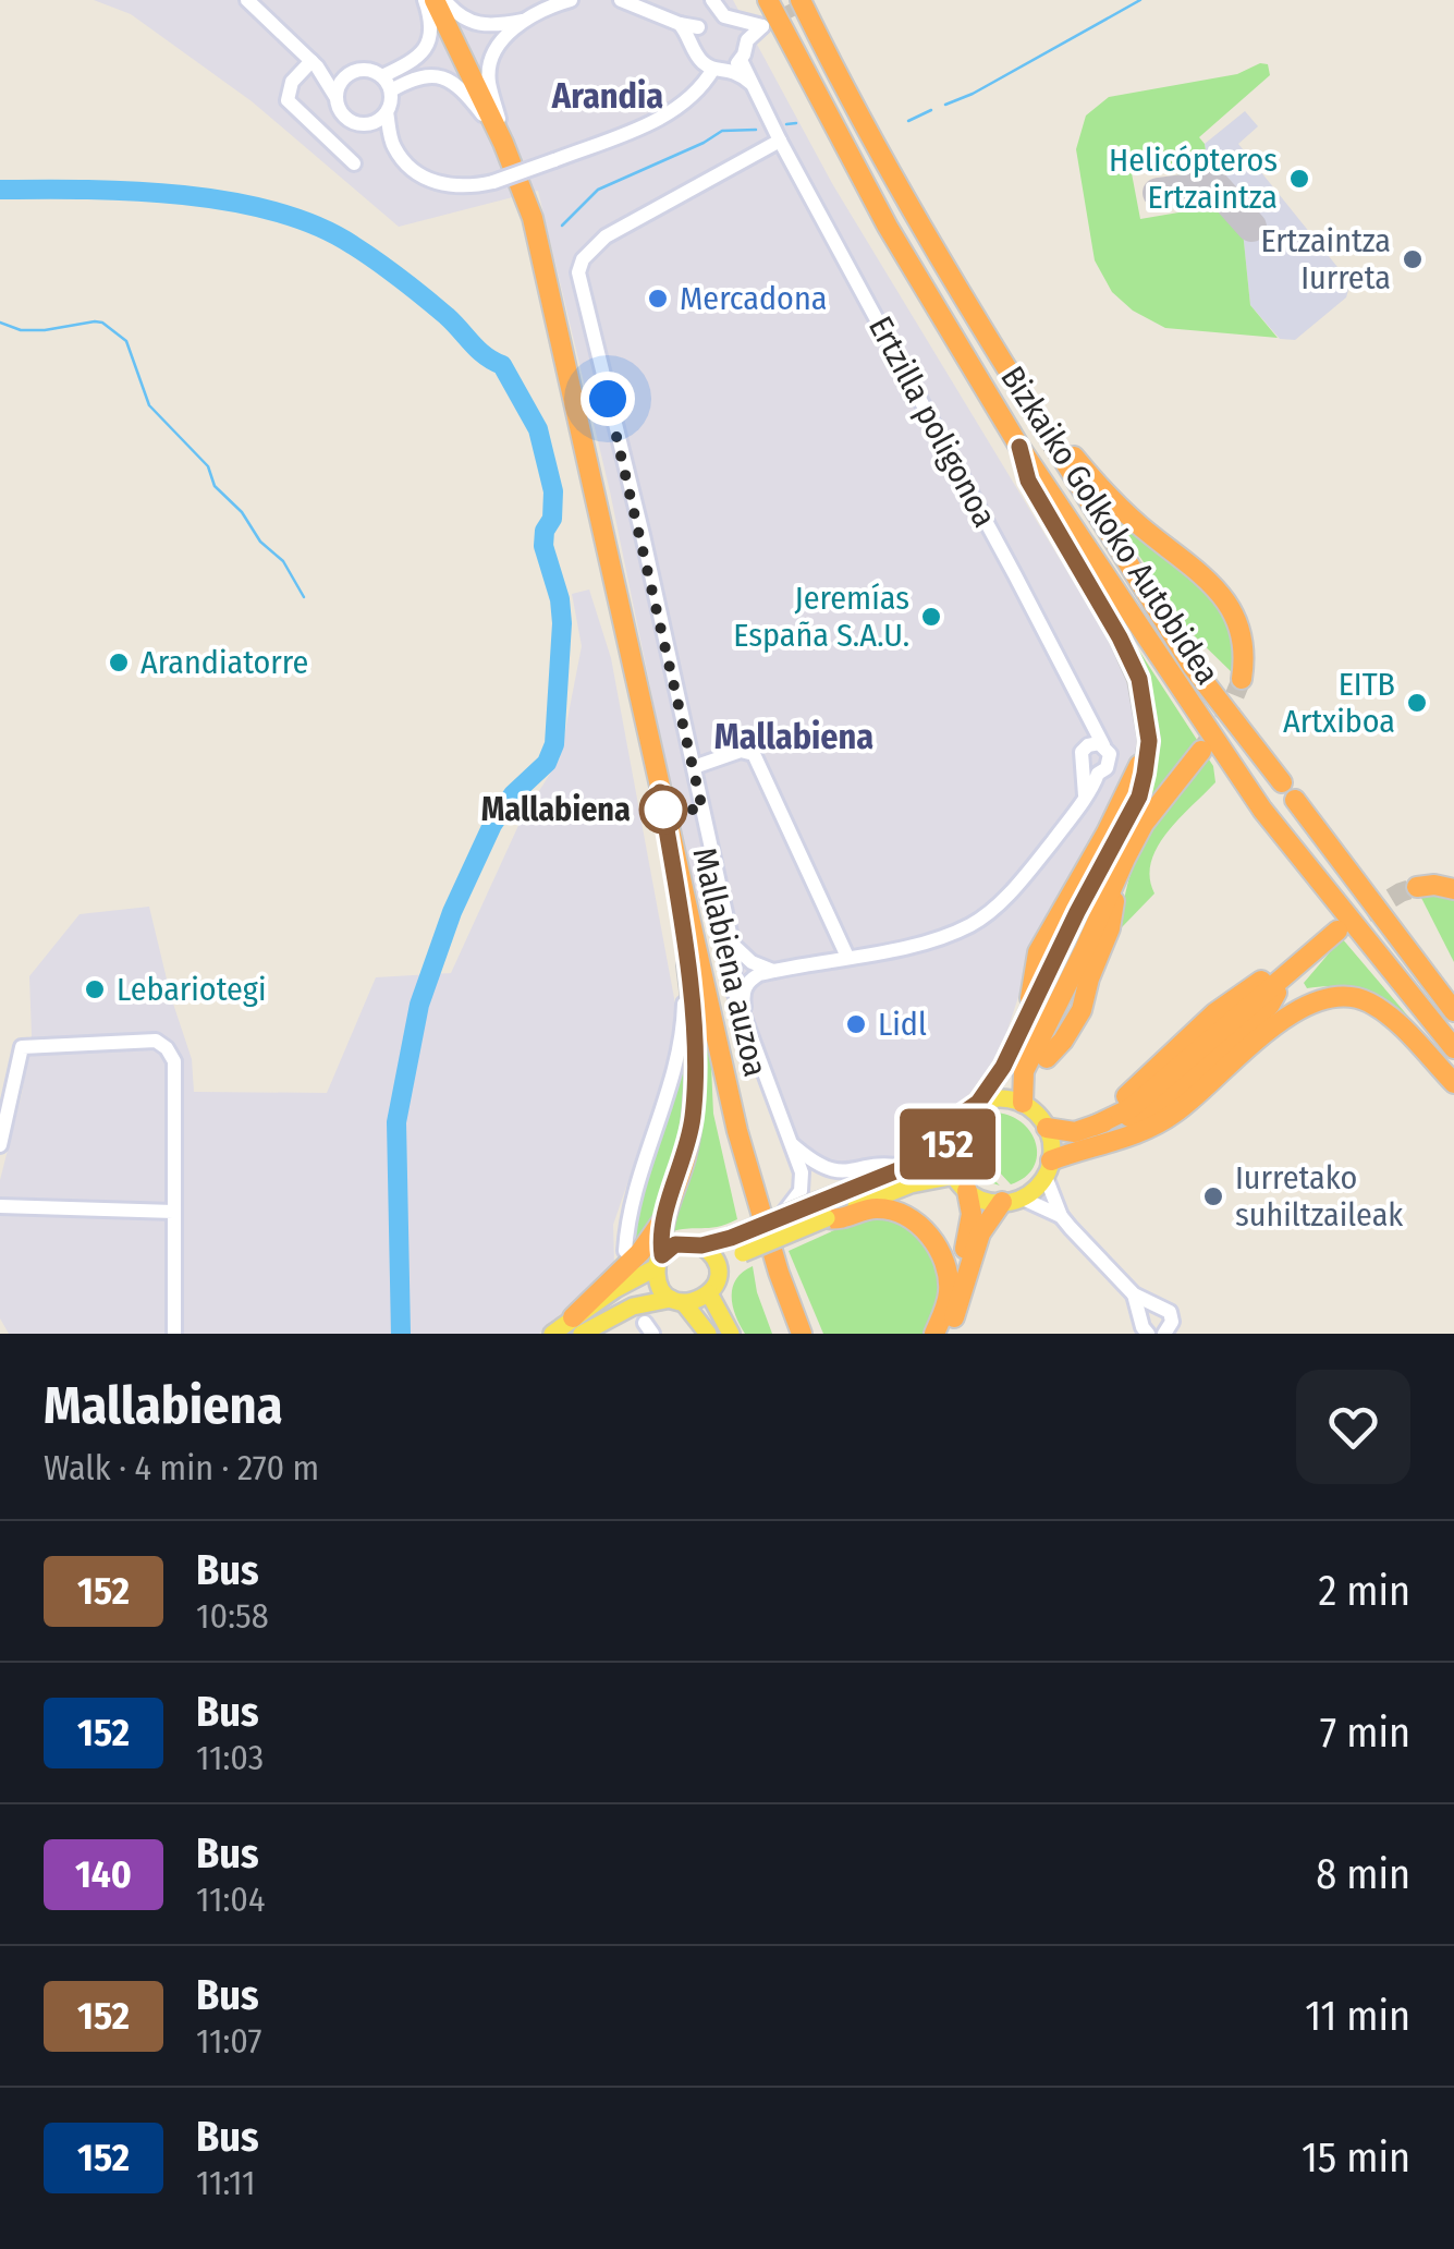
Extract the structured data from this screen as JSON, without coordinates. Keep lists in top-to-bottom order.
{
  "streets": {
    "highway": ["Bizkaiko Golkoko Autobidea", "Mallabiena auzoa"],
    "street": ["Ertzilla poligonoa"]
  },
  "districts": ["Arandia", "Mallabiena"],
  "places": [
    "Helicópteros Ertzaintza",
    "Ertzaintza Iurreta",
    "Mercadona",
    "Jeremías España S.A.U.",
    "Arandiatorre",
    "EITB Artxiboa",
    "Mallabiena",
    "Lebariotegi",
    "Lidl",
    "Iurretako suhiltzaileak"
  ],
  "lines": ["bus line 152"],
  "page": {
    "on_map": "152",
    "heading": ["Mallabiena", "Walk · 4 min · 270 m"],
    "list": [
      {
        "mark": "152",
        "name": "Bus",
        "note": "10:58",
        "value": "2 min"
      },
      {
        "mark": "152",
        "name": "Bus",
        "note": "11:03",
        "value": "7 min"
      },
      {
        "mark": "140",
        "name": "Bus",
        "note": "11:04",
        "value": "8 min"
      },
      {
        "mark": "152",
        "name": "Bus",
        "note": "11:07",
        "value": "11 min"
      },
      {
        "mark": "152",
        "name": "Bus",
        "note": "11:11",
        "value": "15 min"
      }
    ]
  }
}
